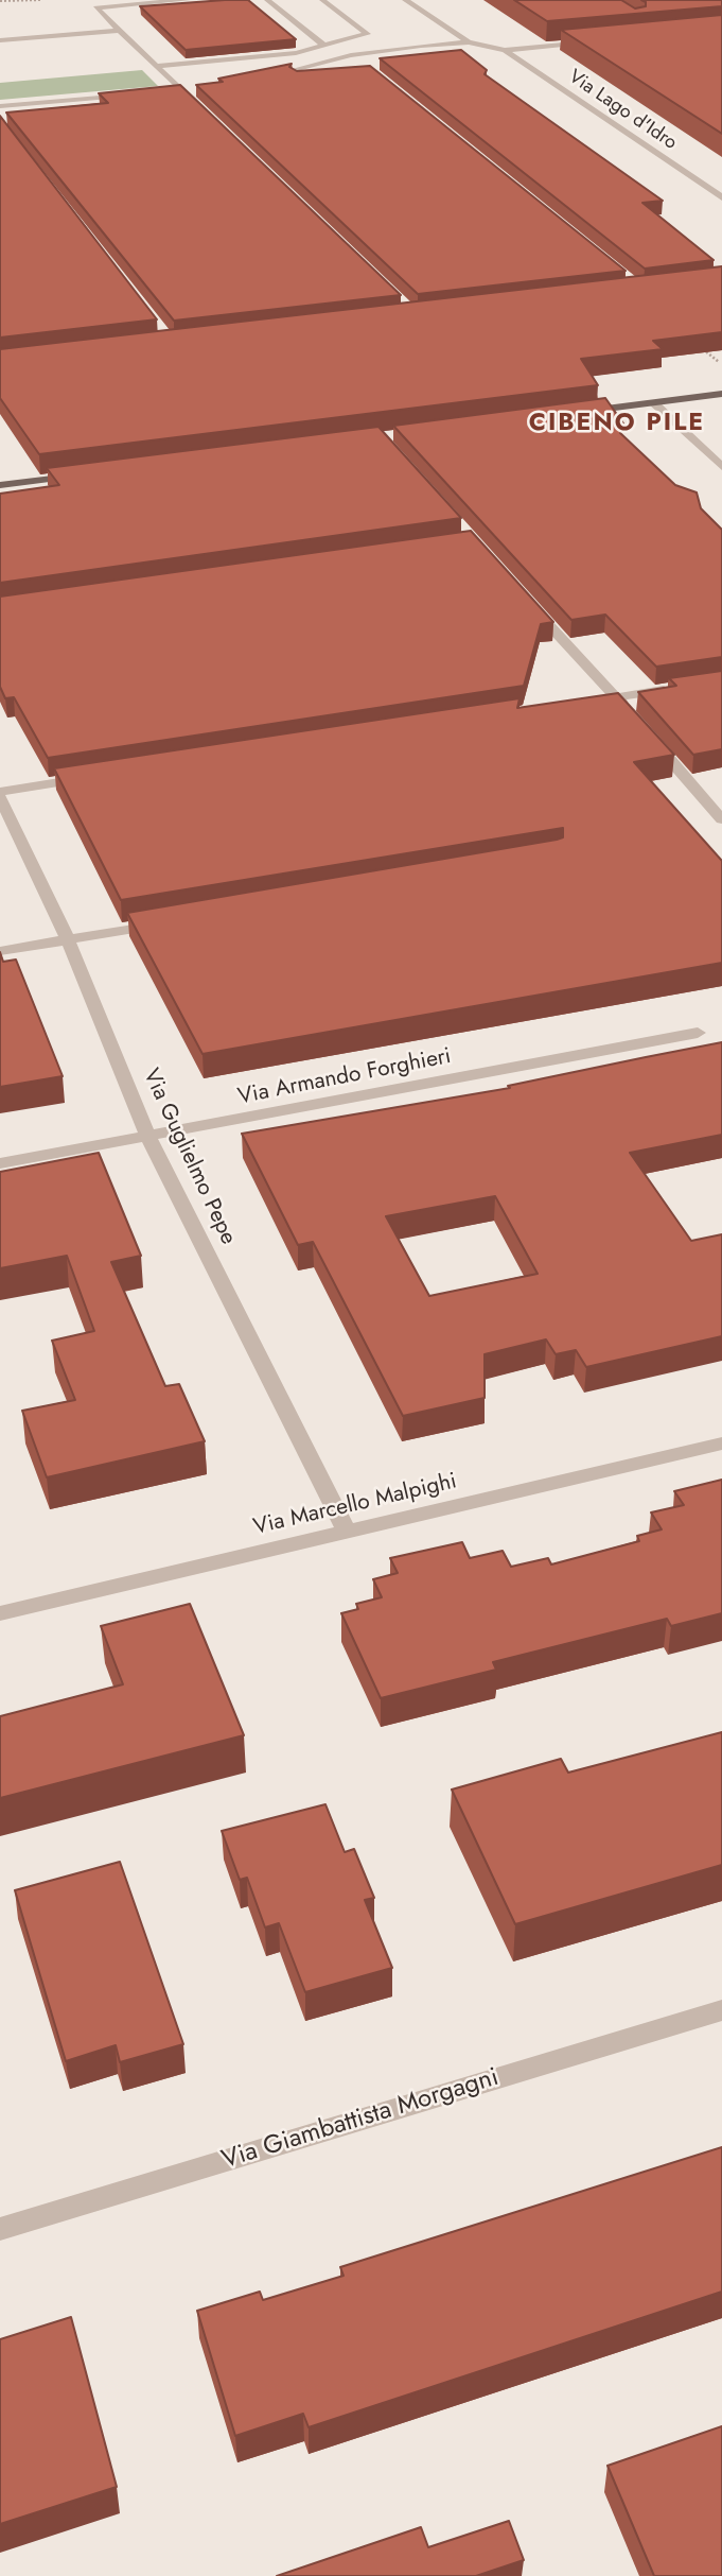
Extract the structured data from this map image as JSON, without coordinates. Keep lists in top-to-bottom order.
{
  "streets": {
    "street": [
      "Via Lago d'Idro",
      "Via Armando Forghieri",
      "Via Guglielmo Pepe",
      "Via Marcello Malpighi",
      "Via Giambattista Morgagni"
    ]
  },
  "crossings": [
    ["Via Armando Forghieri", "Via Guglielmo Pepe"],
    ["Via Guglielmo Pepe", "Via Marcello Malpighi"]
  ],
  "districts": ["CIBENO PILE"]
}
